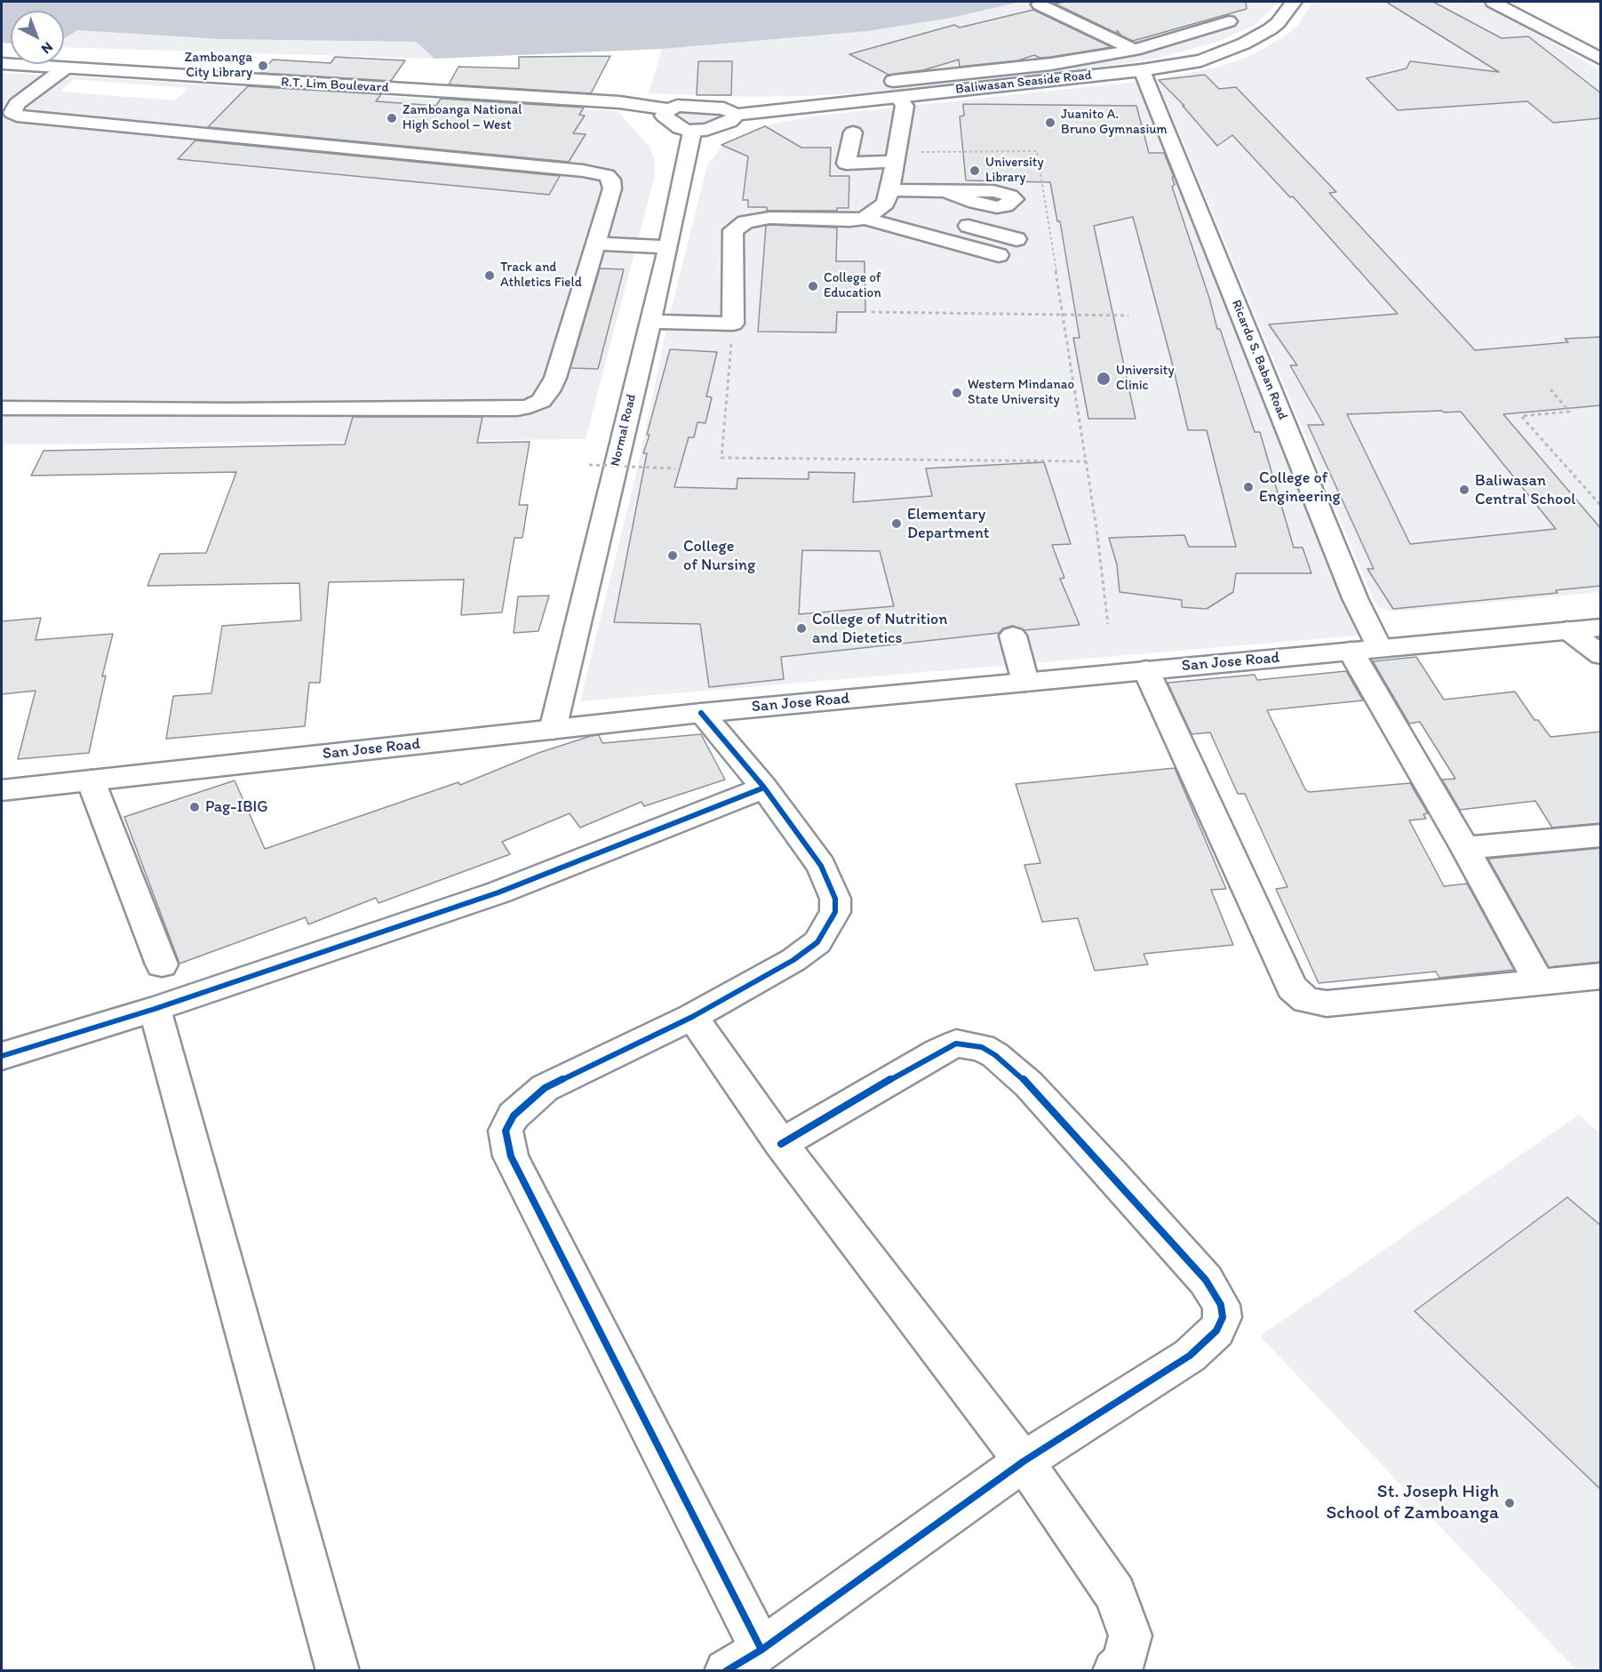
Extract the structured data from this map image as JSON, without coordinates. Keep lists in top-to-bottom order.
{
  "streets": {
    "street": [
      "Baliwasan Seaside Road",
      "R.T. Lim Boulevard",
      "Ricardo S. Baban Road",
      "Normal Road",
      "San Jose Road"
    ]
  },
  "crossings": [
    ["Baliwasan Seaside Road", "R.T. Lim Boulevard"],
    ["Baliwasan Seaside Road", "Ricardo S. Baban Road"],
    ["Ricardo S. Baban Road", "San Jose Road"],
    ["Normal Road", "San Jose Road"]
  ],
  "places": [
    "Zamboanga City Library",
    "Zamboanga National High School – West",
    "Juanito A. Bruno Gymnasium",
    "University Library",
    "Track and Athletics Field",
    "College of Education",
    "University Clinic",
    "Western Mindanao State University",
    "College of Engineering",
    "Baliwasan Central School",
    "Elementary Department",
    "College of Nursing",
    "College of Nutrition and Dietetics",
    "Pag-IBIG",
    "St. Joseph High School of Zamboanga"
  ],
  "north": "bottom right"
}
